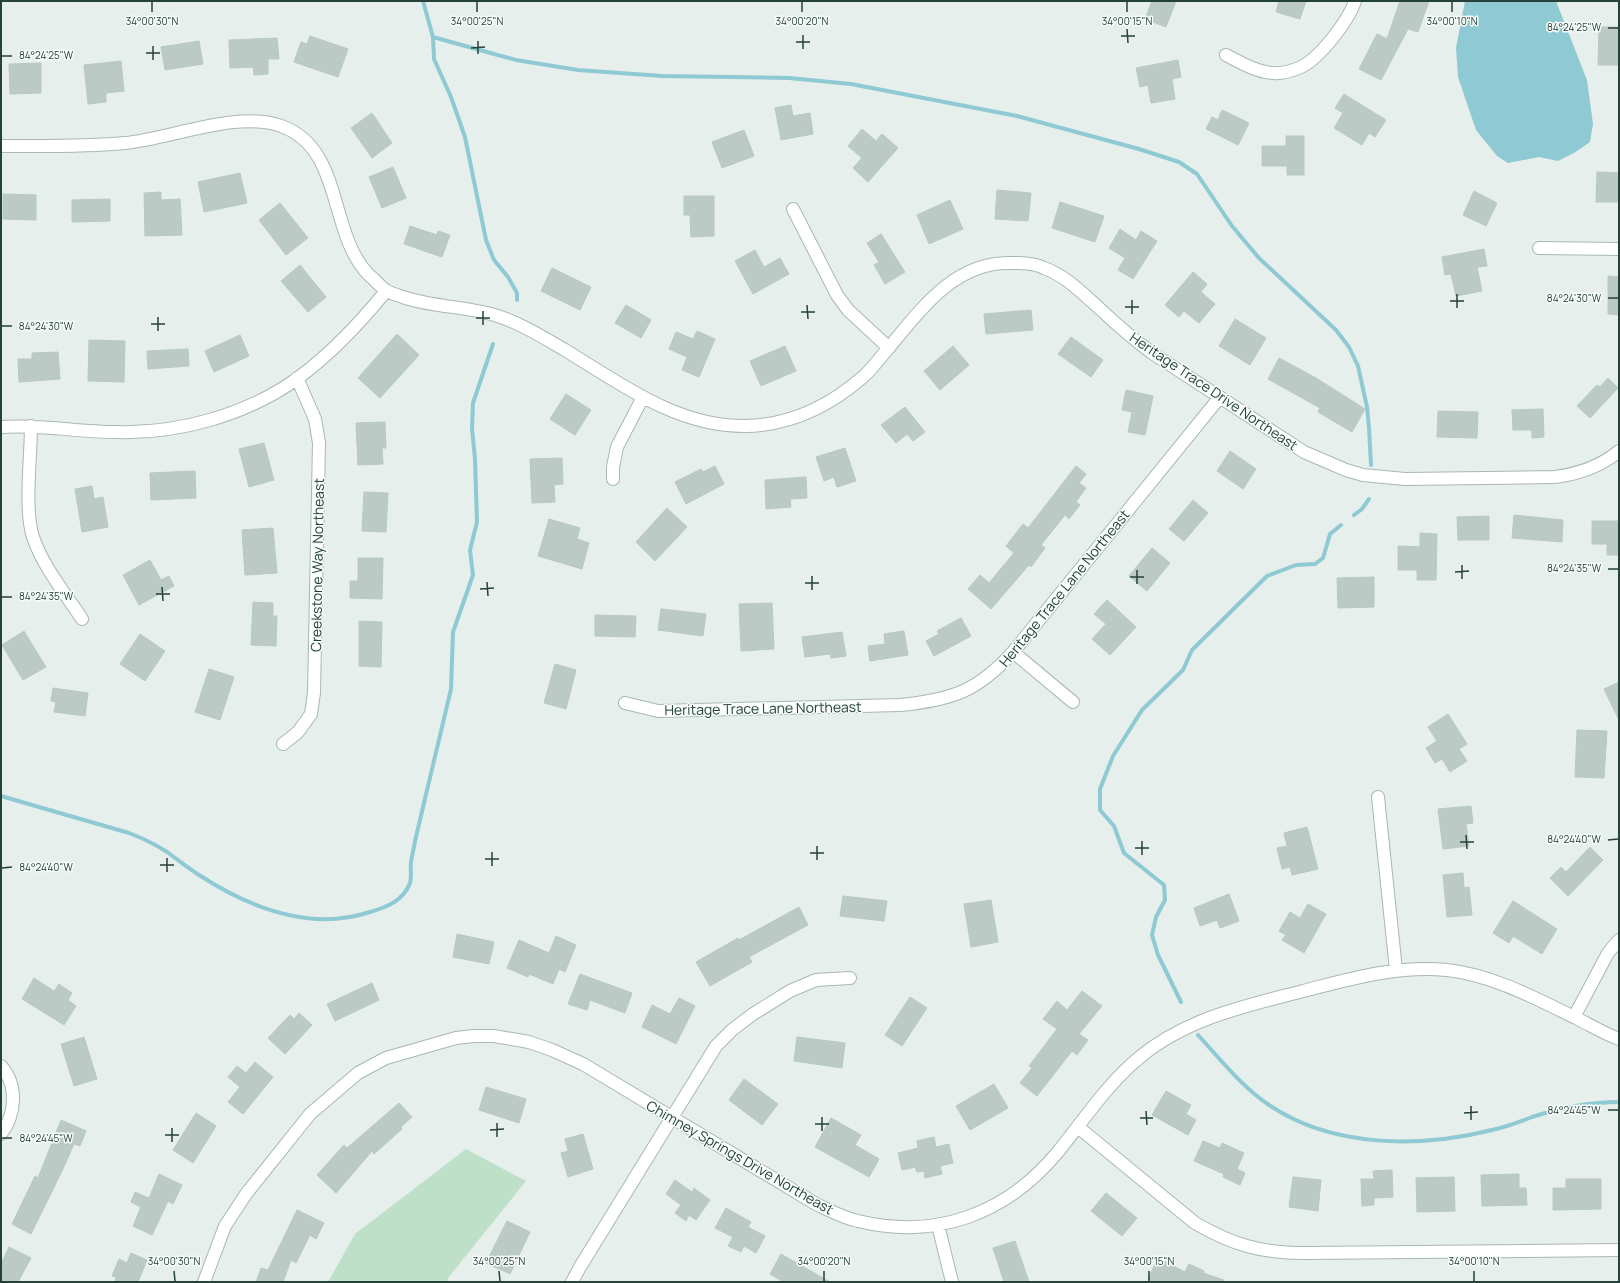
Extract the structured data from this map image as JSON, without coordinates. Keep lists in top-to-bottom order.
{
  "streets": {
    "street": [
      "Heritage Trace Drive Northeast",
      "Creekstone Way Northeast",
      "Heritage Trace Lane Northeast",
      "Chimney Springs Drive Northeast"
    ]
  },
  "crossings": [
    ["Heritage Trace Drive Northeast", "Heritage Trace Lane Northeast"]
  ],
  "coordinates": [
    "34°00'30\"N",
    "34°00'25\"N",
    "34°00'20\"N",
    "34°00'15\"N",
    "34°00'10\"N",
    "84°24'25\"W",
    "84°24'30\"W",
    "84°24'35\"W",
    "84°24'40\"W",
    "84°24'45\"W"
  ]
}
